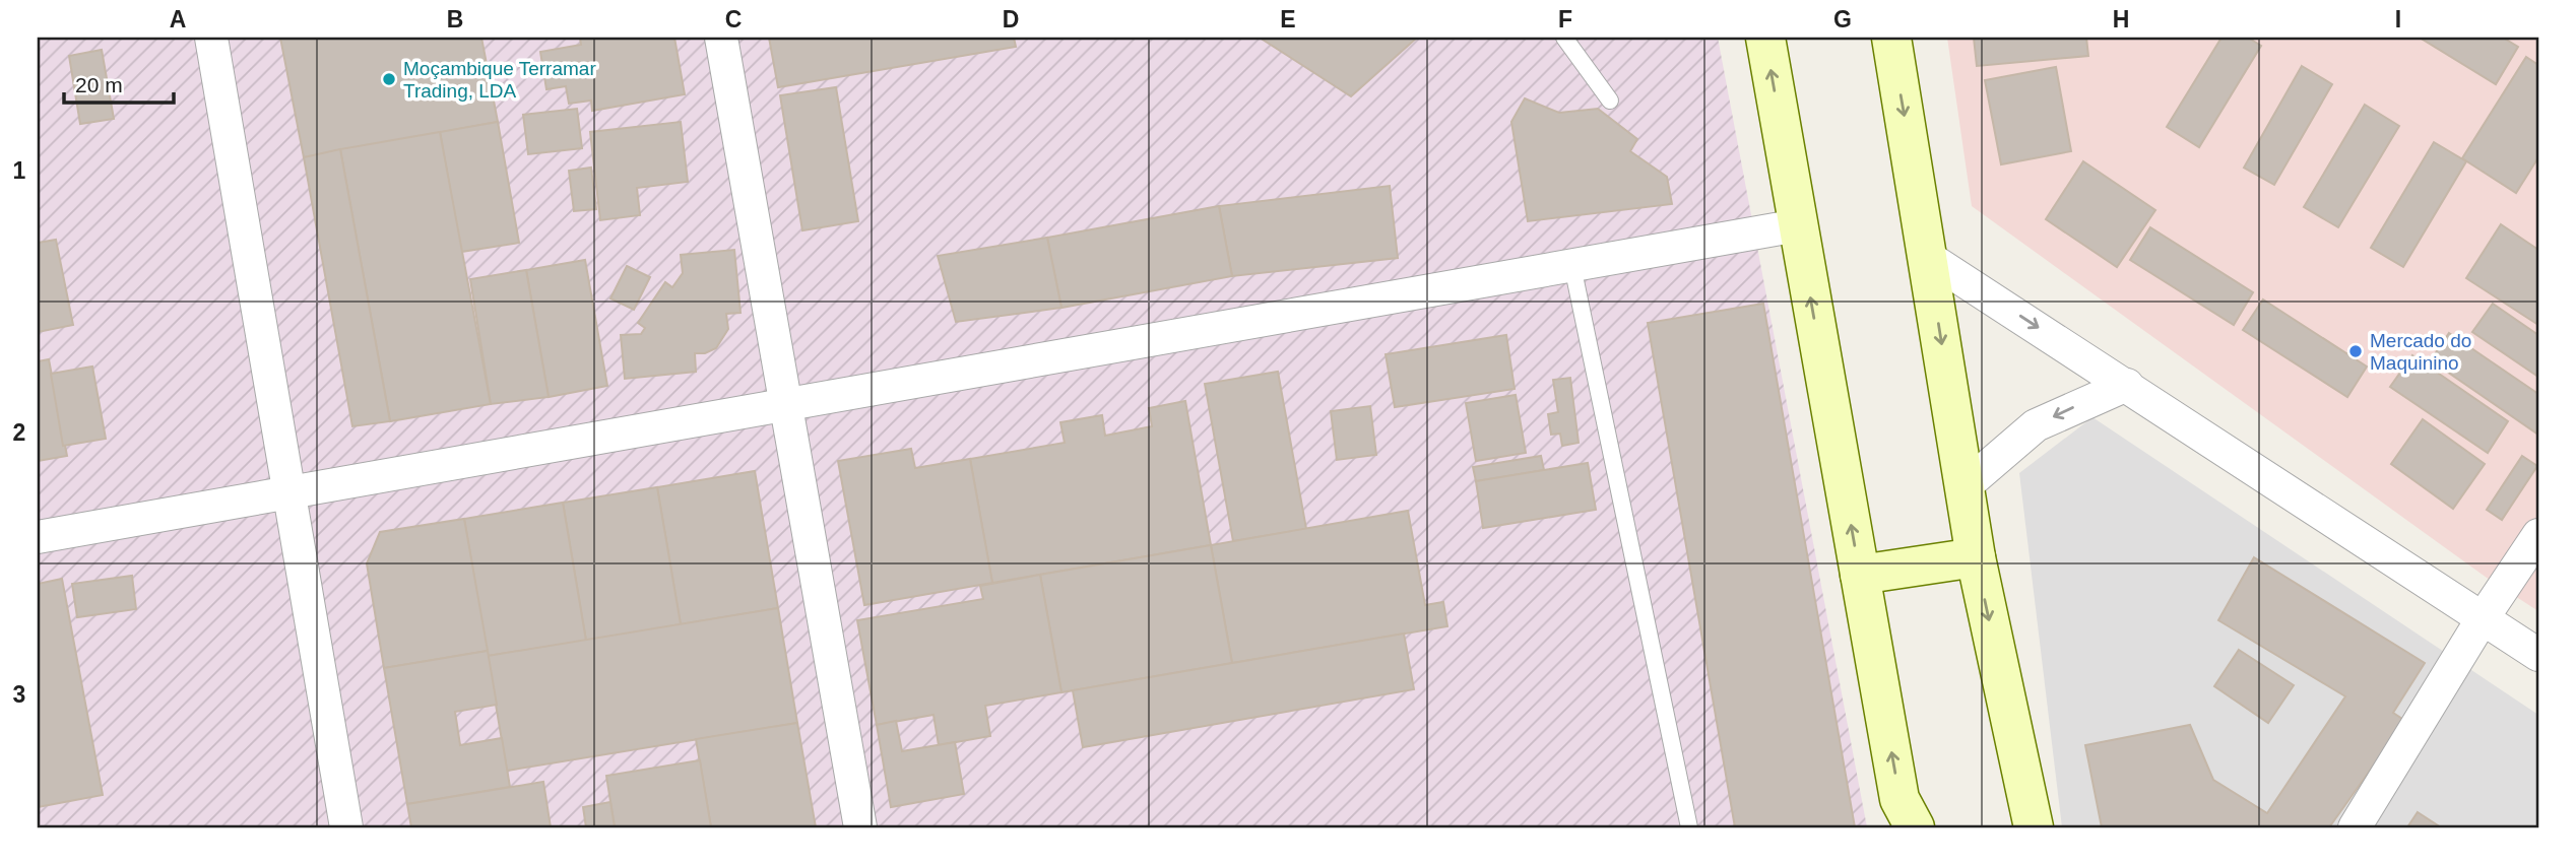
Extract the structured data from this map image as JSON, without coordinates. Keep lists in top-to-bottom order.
{
  "places": ["Moçambique Terramar Trading, LDA", "Mercado do Maquinino"],
  "scale_bar": "20 m",
  "grid": {
    "columns": [
      "A",
      "B",
      "C",
      "D",
      "E",
      "F",
      "G",
      "H",
      "I"
    ],
    "rows": ["1", "2", "3"]
  }
}
